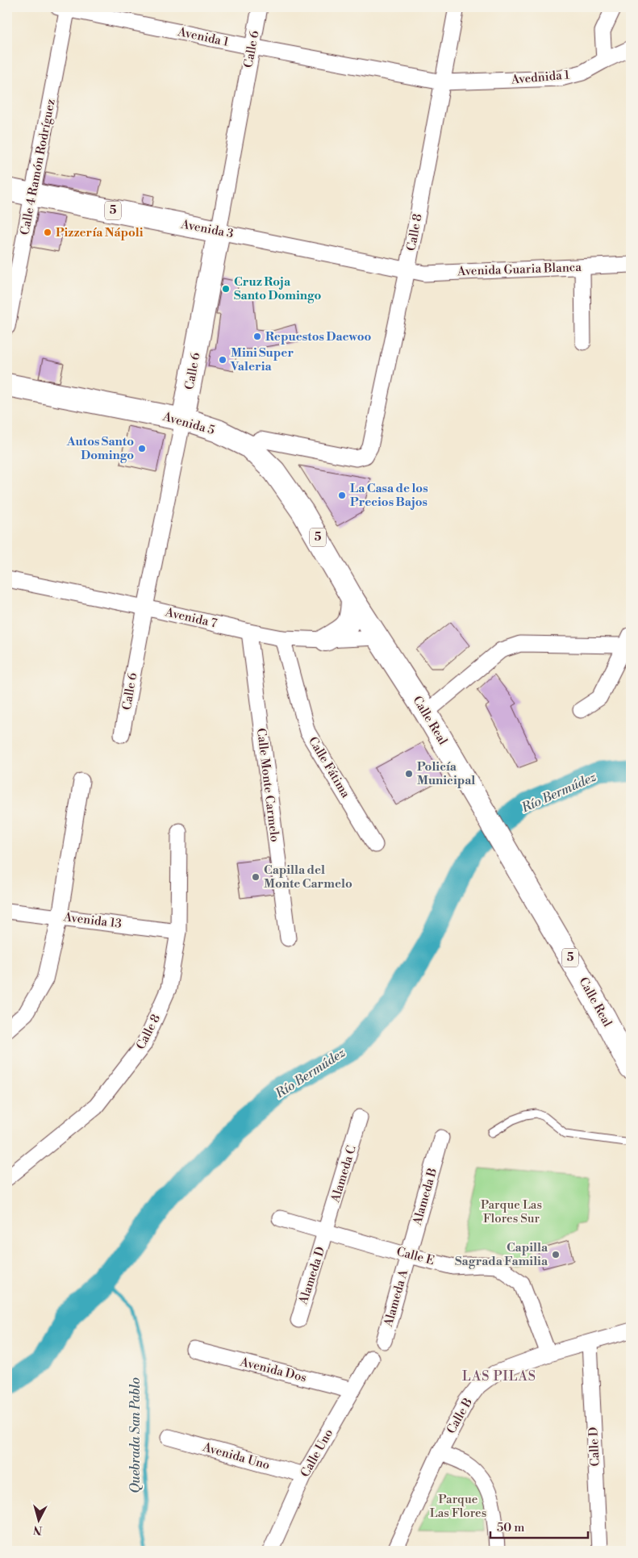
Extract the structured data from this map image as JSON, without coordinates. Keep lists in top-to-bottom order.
{
  "streets": {
    "main road": [
      "Calle 6",
      "5",
      "Avenida 3",
      "Avenida 5",
      "Calle Real"
    ],
    "street": [
      "Avenida 1",
      "Avednida 1",
      "Calle 4 Ramón Rodríguez",
      "Calle 8",
      "Avenida Guaria Blanca",
      "Avenida 7",
      "Calle Fátima",
      "Calle Monte Carmelo",
      "Avenida 13",
      "Alameda C",
      "Alameda B",
      "Calle E",
      "Alameda D",
      "Alameda A",
      "Avenida Dos",
      "Calle B",
      "Calle D",
      "Calle Uno",
      "Avenida Uno"
    ]
  },
  "crossings": [
    ["Avenida 1", "Calle 6"],
    ["Avenida 1", "Avednida 1"],
    ["Avenida 1", "Calle 4 Ramón Rodríguez"],
    ["Avenida 1", "Calle 8"],
    ["Calle 6", "Avenida 3"],
    ["Calle 6", "Avenida 5"],
    ["Calle 6", "Avenida 7"],
    ["Avednida 1", "Calle 8"],
    ["Calle 4 Ramón Rodríguez", "Avenida 3"],
    ["Avenida 3", "Calle 8"],
    ["Avenida 3", "Avenida Guaria Blanca"],
    ["Calle 8", "Avenida Guaria Blanca"],
    ["Calle 8", "Avenida 5"],
    ["Calle 8", "Calle Real"],
    ["Calle 8", "Avenida 13"],
    ["Avenida 5", "Calle Real"],
    ["Avenida 7", "Calle Real"],
    ["Avenida 7", "Calle Fátima"],
    ["Avenida 7", "Calle Monte Carmelo"],
    ["Alameda C", "Calle E"],
    ["Alameda C", "Alameda D"],
    ["Alameda B", "Calle E"],
    ["Alameda B", "Alameda A"],
    ["Calle E", "Alameda D"],
    ["Calle E", "Alameda A"],
    ["Calle E", "Calle B"],
    ["Avenida Dos", "Calle Uno"],
    ["Calle B", "Calle D"],
    ["Calle Uno", "Avenida Uno"]
  ],
  "districts": ["LAS PILAS"],
  "water": ["Río Bermúdez", "Quebrada San Pablo"],
  "parks": ["Parque Las Flores Sur", "Parque Las Flores"],
  "places": [
    "Pizzería Nápoli",
    "Cruz Roja Santo Domingo",
    "Repuestos Daewoo",
    "Mini Super Valeria",
    "Autos Santo Domingo",
    "La Casa de los Precios Bajos",
    "Policía Municipal",
    "Capilla del Monte Carmelo",
    "Capilla Sagrada Familia"
  ],
  "scale_bar": "50 m",
  "north": "bottom"
}
